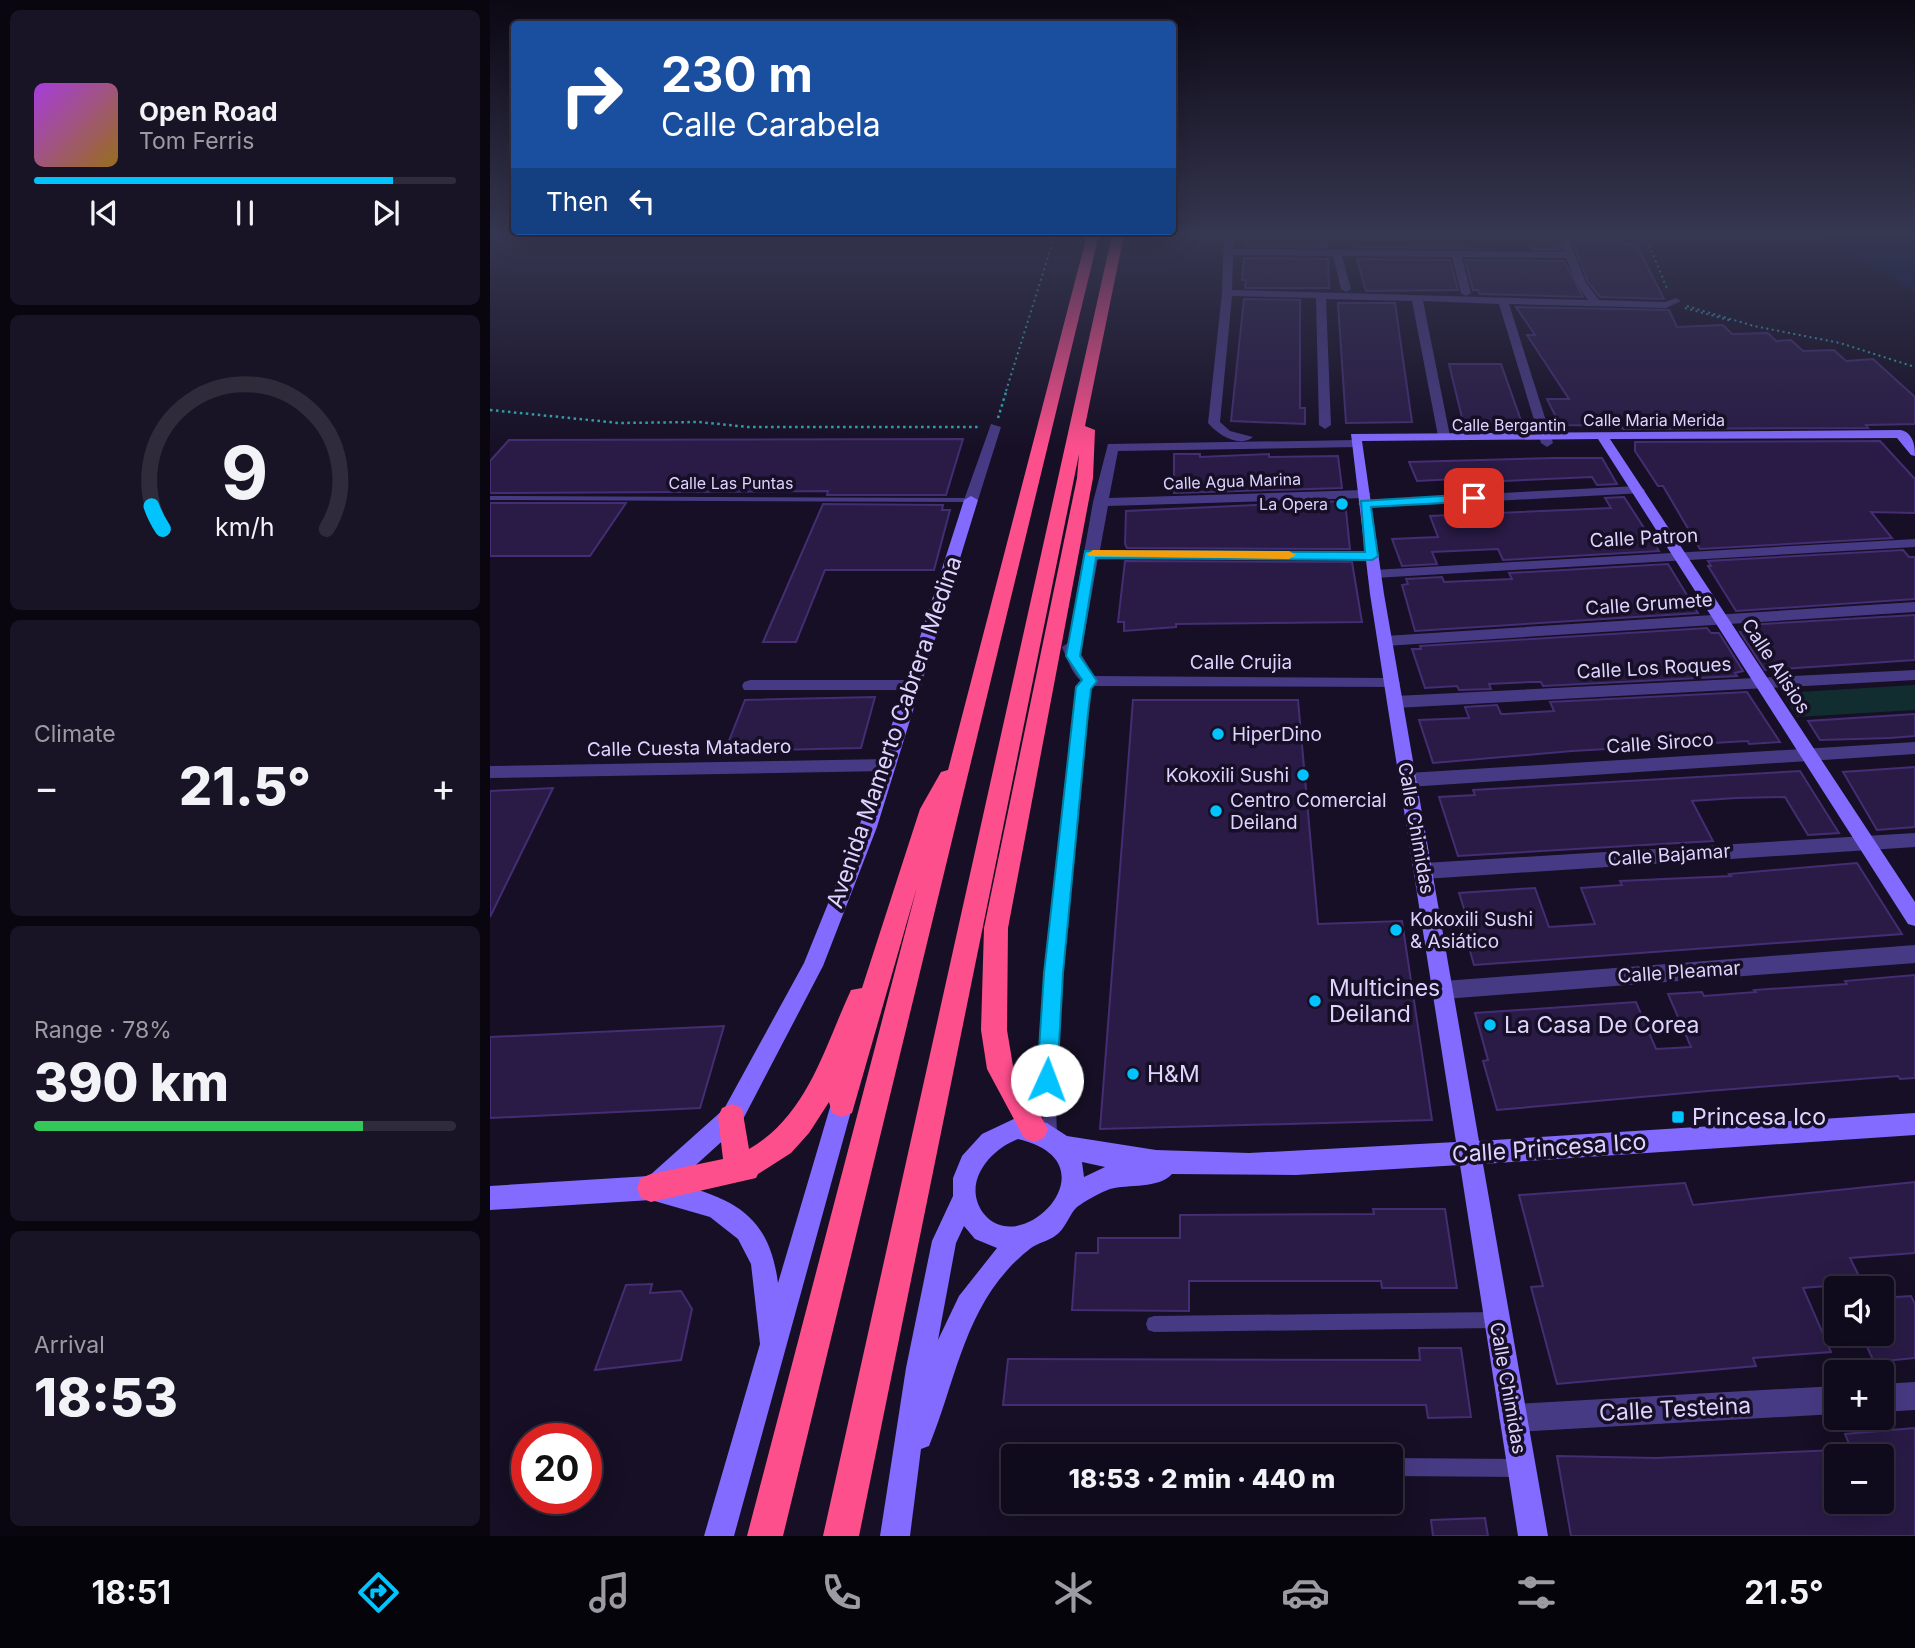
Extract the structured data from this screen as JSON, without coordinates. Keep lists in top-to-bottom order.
{
  "streets": {
    "street": [
      "Calle Bergantin",
      "Calle Agua Marina",
      "Calle Patron",
      "Calle Grumete",
      "Calle Crujia",
      "Calle Alisios",
      "Calle Los Roques",
      "Avenida Mamerto Cabrera Medina",
      "Calle Siroco",
      "Calle Cuesta Matadero",
      "Calle Chimidas",
      "Calle Bajamar",
      "Calle Pleamar",
      "Calle Princesa Ico",
      "Calle Testeina"
    ],
    "lane": ["Calle Las Puntas"]
  },
  "crossings": [
    ["Calle Bergantin", "Calle Agua Marina"],
    ["Calle Bergantin", "Calle Alisios"],
    ["Calle Bergantin", "Calle Chimidas"],
    ["Calle Agua Marina", "Calle Alisios"],
    ["Calle Agua Marina", "Calle Chimidas"],
    ["Calle Las Puntas", "Avenida Mamerto Cabrera Medina"],
    ["Calle Patron", "Calle Alisios"],
    ["Calle Patron", "Calle Chimidas"],
    ["Calle Grumete", "Calle Alisios"],
    ["Calle Grumete", "Calle Chimidas"],
    ["Calle Crujia", "Calle Los Roques"],
    ["Calle Crujia", "Calle Chimidas"],
    ["Calle Alisios", "Calle Los Roques"],
    ["Calle Alisios", "Calle Siroco"],
    ["Calle Alisios", "Calle Bajamar"],
    ["Calle Los Roques", "Calle Chimidas"],
    ["Avenida Mamerto Cabrera Medina", "Calle Cuesta Matadero"],
    ["Calle Siroco", "Calle Chimidas"],
    ["Calle Chimidas", "Calle Bajamar"],
    ["Calle Chimidas", "Calle Pleamar"],
    ["Calle Chimidas", "Calle Princesa Ico"],
    ["Calle Chimidas", "Calle Testeina"]
  ],
  "places": {
    "other": [
      "La Opera",
      "HiperDino",
      "Kokoxili Sushi",
      "Centro Comercial Deiland",
      "Kokoxili Sushi & Asiático",
      "Multicines Deiland",
      "La Casa De Corea",
      "H&M"
    ],
    "transit": ["Princesa Ico"]
  },
  "page": {
    "turn": ["230 m", "Calle Carabela"],
    "song": ["Open Road", "Tom Ferris"],
    "then": "Then",
    "tile": [
      "Climate",
      ["Range · 78%", "390 km"],
      ["Arrival", "18:53"]
    ],
    "heat": ["−", "21.5°", "+"],
    "map_buttons": ["+", "−"],
    "limit": "20",
    "trip": "18:53 · 2 min · 440 m",
    "tabs": ["18:51", "21.5°"],
    "gauge": ["9", "km/h"]
  }
}
